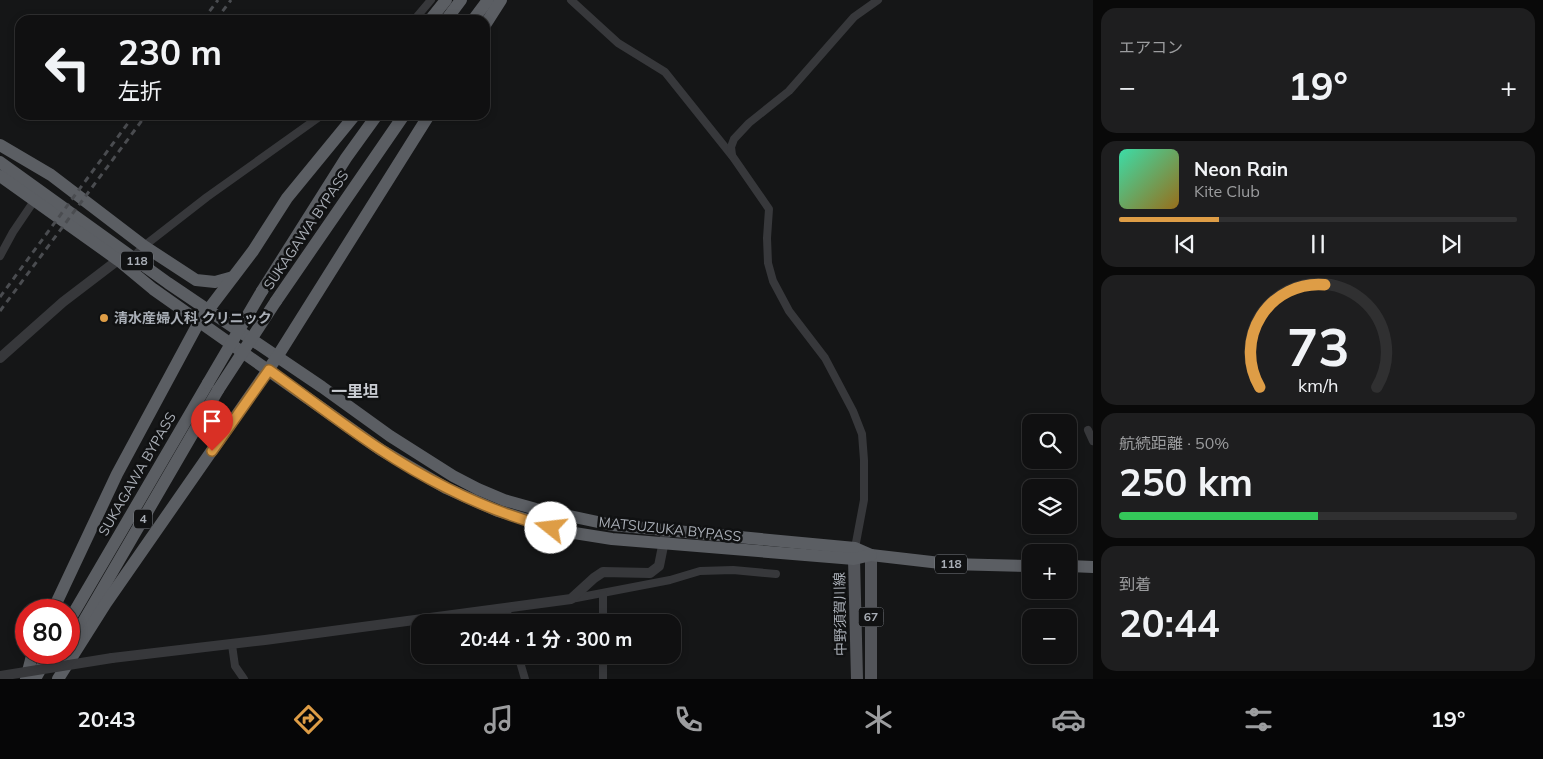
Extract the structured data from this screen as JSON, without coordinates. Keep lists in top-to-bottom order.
{
  "streets": {
    "highway": [
      "SUKAGAWA BYPASS",
      "118",
      "4",
      "MATSUZUKA BYPASS"
    ],
    "main road": ["中野須賀川線", "67"]
  },
  "crossings": [
    ["118", "MATSUZUKA BYPASS"],
    ["MATSUZUKA BYPASS", "中野須賀川線"],
    ["MATSUZUKA BYPASS", "67"]
  ],
  "districts": ["一里坦"],
  "places": ["清水産婦人科 クリニック"],
  "page": {
    "tile": [
      "エアコン",
      ["航続距離 · 50%", "250 km"],
      ["到着", "20:44"]
    ],
    "turn": ["230 m", "左折"],
    "heat": ["−", "19°", "+"],
    "song": ["Neon Rain", "Kite Club"],
    "map_buttons": ["+", "−"],
    "limit": "80",
    "trip": "20:44 · 1 分 · 300 m",
    "tabs": ["20:43", "19°"],
    "gauge": ["73", "km/h"]
  }
}
